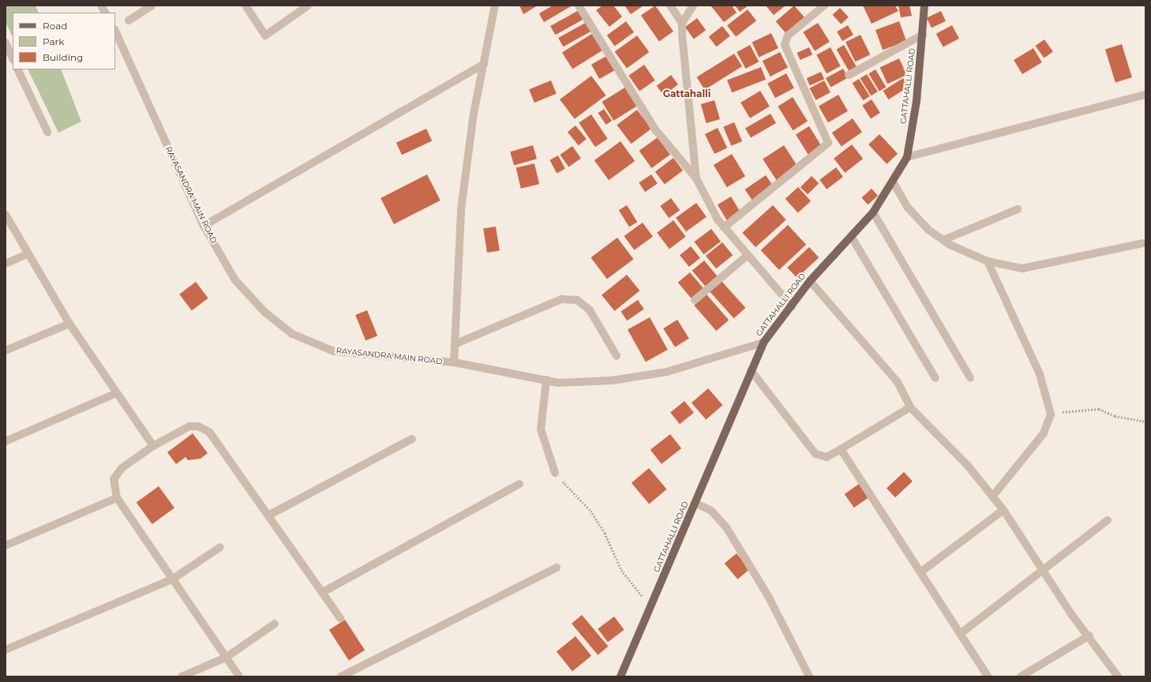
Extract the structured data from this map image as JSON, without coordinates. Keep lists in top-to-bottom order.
{
  "streets": {
    "main road": ["GATTAHALLI ROAD"],
    "street": ["RAYASANDRA MAIN ROAD"]
  },
  "crossings": [
    ["GATTAHALLI ROAD", "RAYASANDRA MAIN ROAD"]
  ],
  "districts": ["Gattahalli"],
  "legend": ["Road", "Park", "Building"]
}
